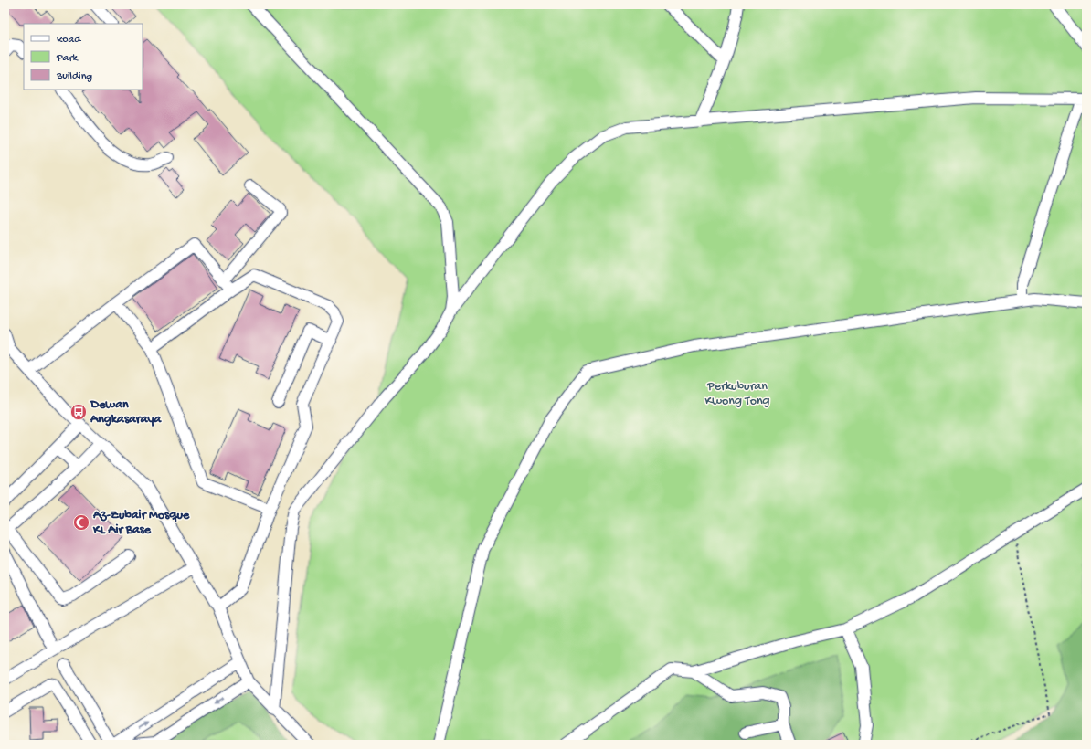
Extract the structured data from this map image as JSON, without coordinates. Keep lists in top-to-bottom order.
{
  "parks": ["Perkuburan Kwong Tong"],
  "places": {
    "bus stop": ["Dewan Angkasaraya"],
    "mosque": ["Az-Zubair Mosque KL Air Base"]
  },
  "legend": ["Road", "Park", "Building"]
}
